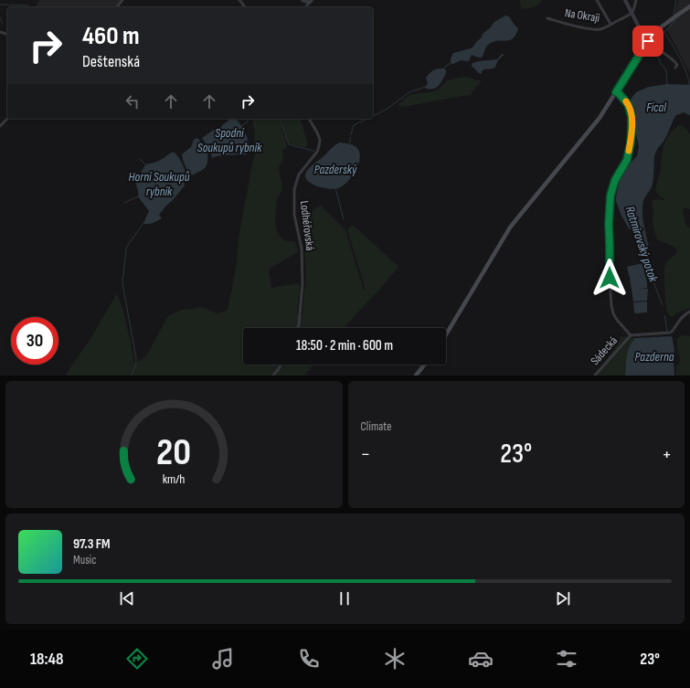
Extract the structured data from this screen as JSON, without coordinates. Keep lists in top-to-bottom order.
{
  "streets": {
    "street": ["Na Okraji", "Lodhéřovská", "Sádecká"]
  },
  "water": [
    "Fical",
    "Spodní Soukupů rybník",
    "Pazderský",
    "Horní Soukupů rybník",
    "Ratmírovský potok",
    "Pazderna"
  ],
  "page": {
    "turn": ["460 m", "Deštenská"],
    "limit": "30",
    "trip": "18:50 · 2 min · 600 m",
    "tile": "Climate",
    "heat": ["−", "23°", "+"],
    "song": ["97.3 FM", "Music"],
    "tabs": ["18:48", "23°"],
    "gauge": ["20", "km/h"]
  }
}
